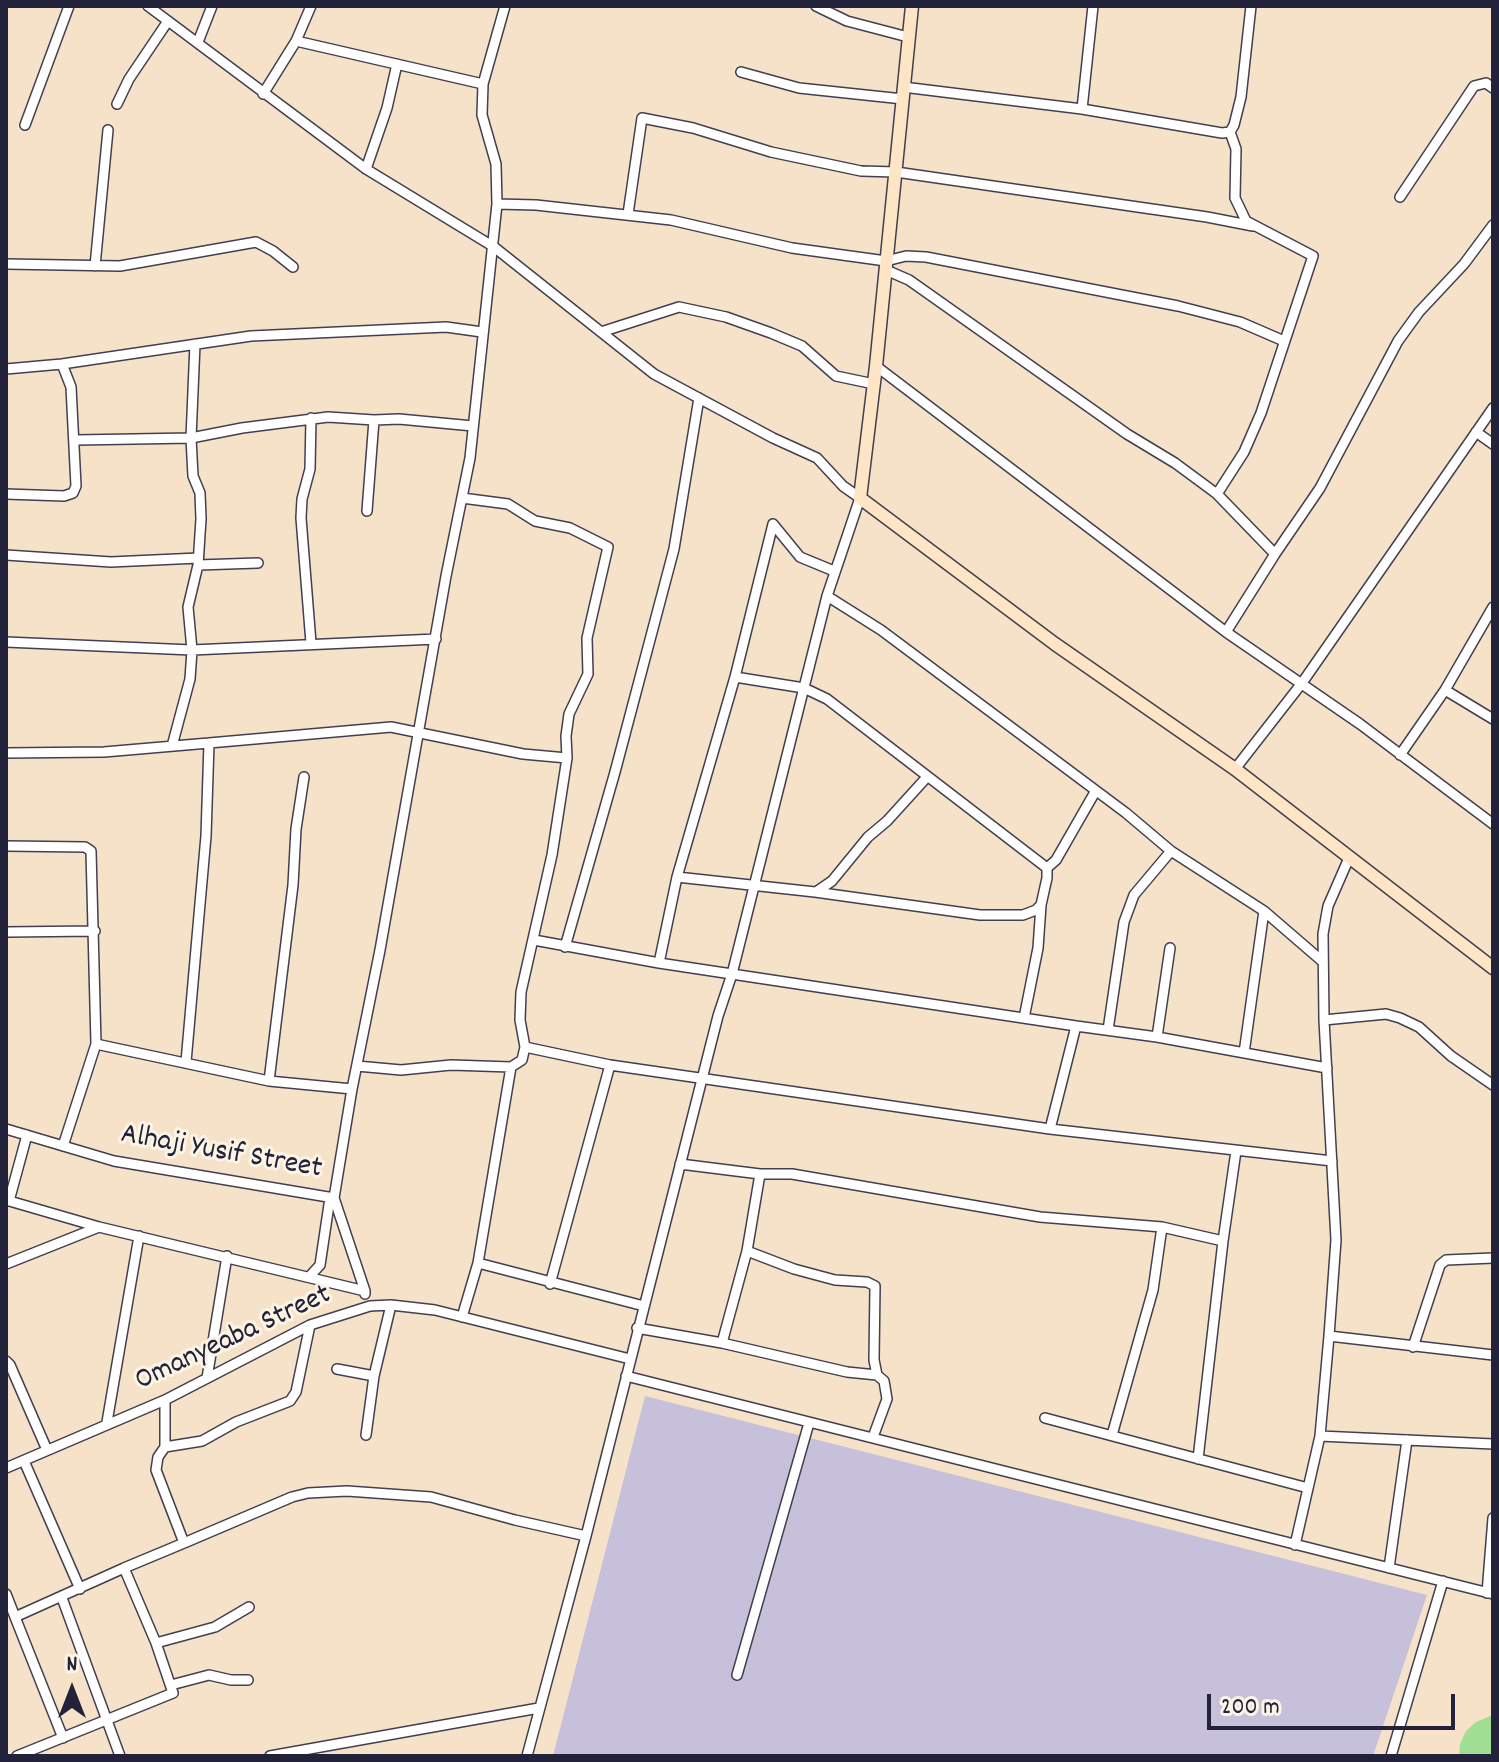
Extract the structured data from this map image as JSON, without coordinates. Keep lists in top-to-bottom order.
{
  "streets": {
    "street": ["Alhaji Yusif Street", "Omanyeaba Street"]
  },
  "crossings": [
    ["Alhaji Yusif Street", "Omanyeaba Street"]
  ],
  "scale_bar": "200 m",
  "north": "top"
}
